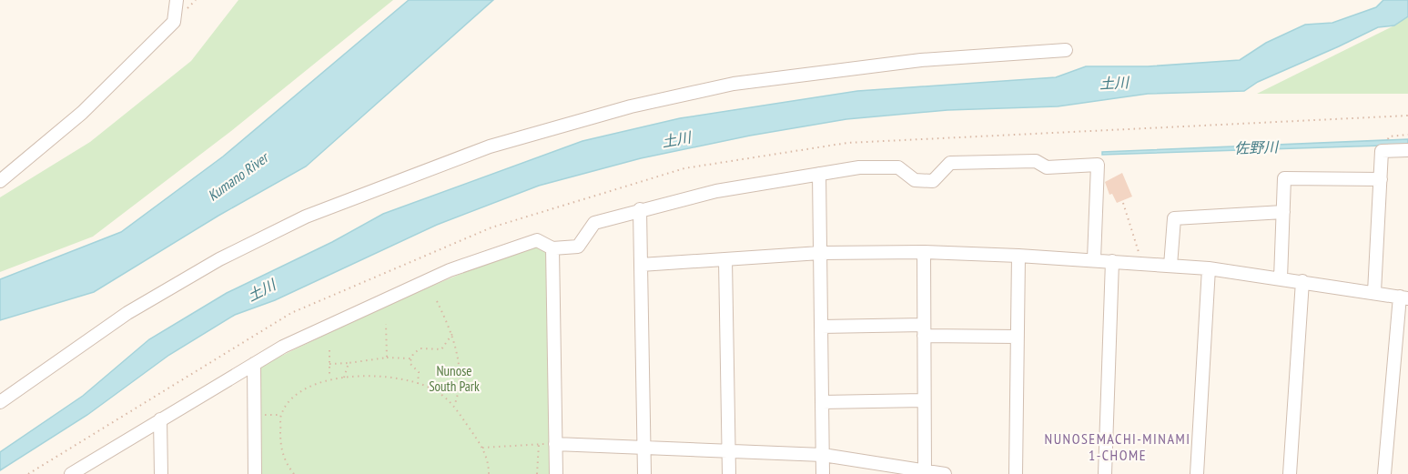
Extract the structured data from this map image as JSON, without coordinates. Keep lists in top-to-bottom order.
{
  "districts": ["NUNOSEMACHI-MINAMI 1-CHOME"],
  "water": ["土川", "佐野川", "Kumano River"],
  "parks": ["Nunose South Park"]
}
